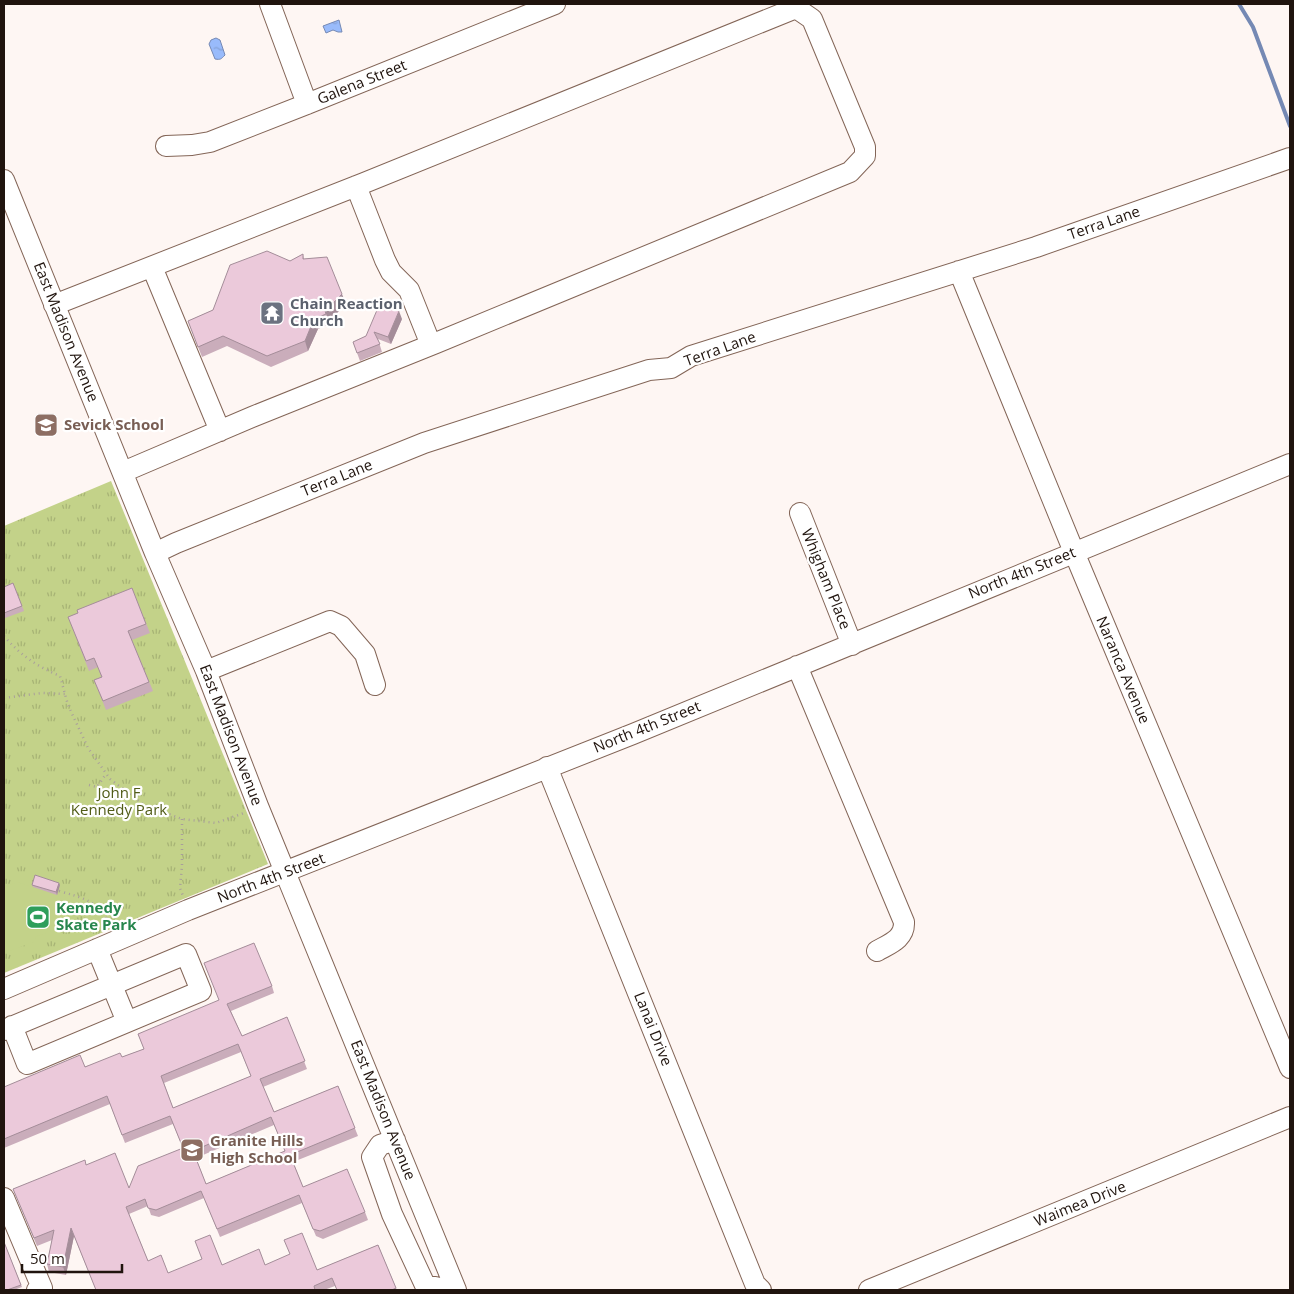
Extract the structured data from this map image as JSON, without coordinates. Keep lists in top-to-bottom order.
{
  "streets": {
    "street": [
      "Galena Street",
      "Terra Lane",
      "East Madison Avenue",
      "North 4th Street",
      "Whigham Place",
      "Naranca Avenue",
      "Lanai Drive",
      "Waimea Drive"
    ]
  },
  "crossings": [
    ["Terra Lane", "East Madison Avenue"],
    ["Terra Lane", "Naranca Avenue"],
    ["East Madison Avenue", "North 4th Street"],
    ["North 4th Street", "Whigham Place"],
    ["North 4th Street", "Naranca Avenue"],
    ["North 4th Street", "Lanai Drive"]
  ],
  "parks": ["John F Kennedy Park"],
  "places": {
    "temple": ["Chain Reaction Church"],
    "school or university": ["Sevick School", "Granite Hills High School"],
    "sports": ["Kennedy Skate Park"]
  },
  "scale_bar": "50 m"
}
